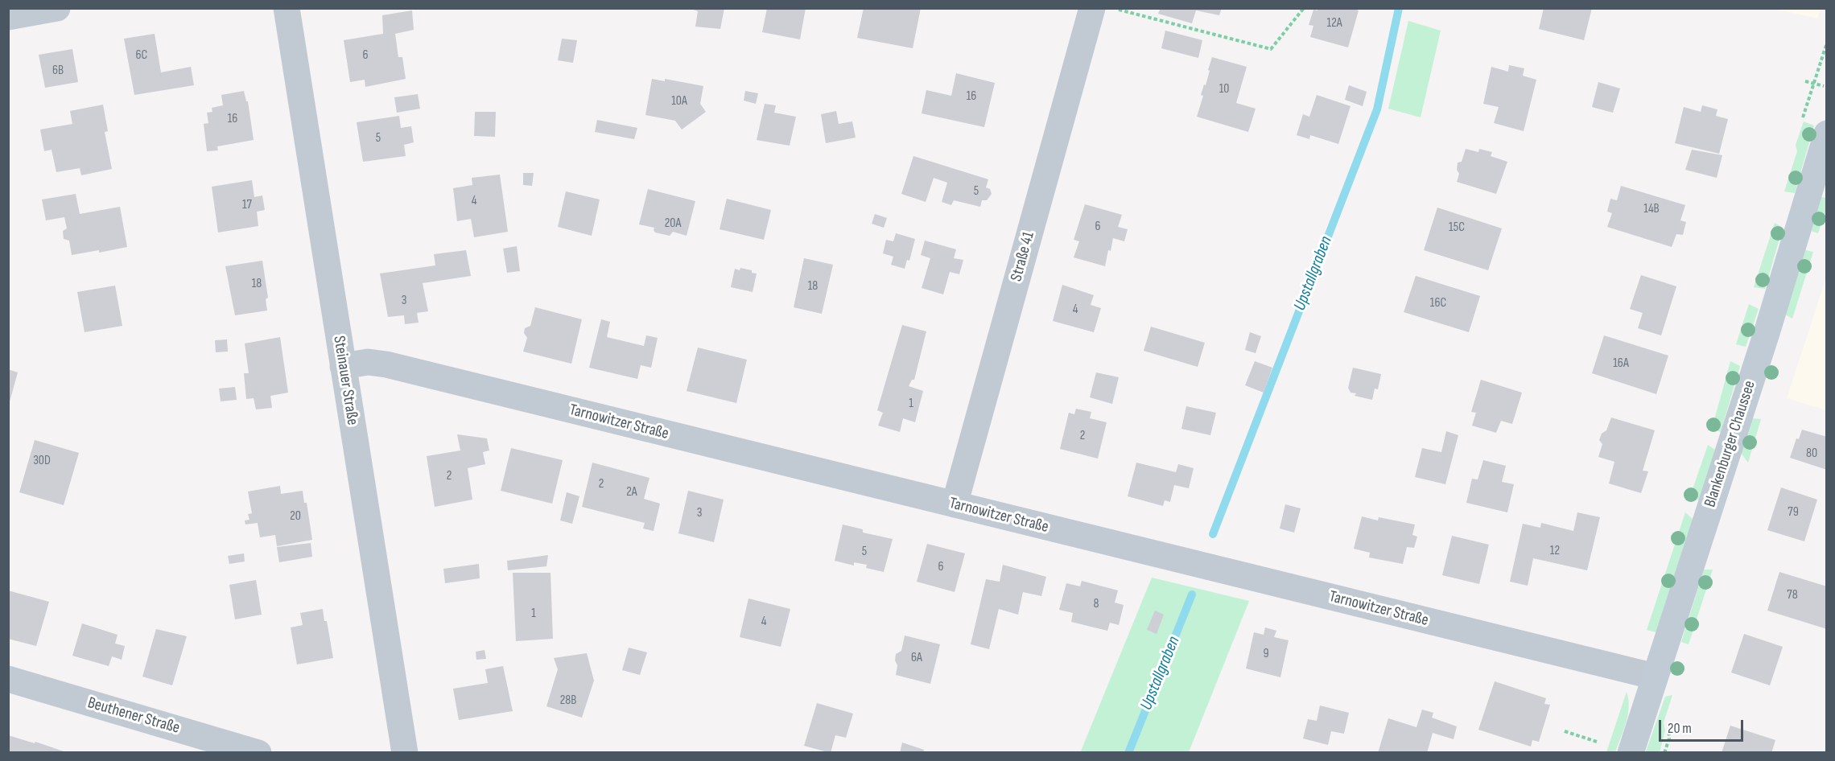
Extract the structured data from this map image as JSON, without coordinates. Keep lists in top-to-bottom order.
{
  "streets": {
    "main road": ["Blankenburger Chaussee"],
    "street": [
      "Straße 41",
      "Steinauer Straße",
      "Tarnowitzer Straße",
      "Beuthener Straße"
    ]
  },
  "crossings": [
    ["Straße 41", "Tarnowitzer Straße"],
    ["Steinauer Straße", "Tarnowitzer Straße"],
    ["Tarnowitzer Straße", "Blankenburger Chaussee"]
  ],
  "water": ["Upstallgraben"],
  "house_numbers": [
    "12A",
    "6C",
    "6",
    "6B",
    "10",
    "16",
    "10A",
    "16",
    "5",
    "5",
    "4",
    "17",
    "14B",
    "20A",
    "6",
    "15C",
    "18",
    "18",
    "3",
    "16C",
    "4",
    "16A",
    "1",
    "2",
    "80",
    "30D",
    "2",
    "2",
    "2A",
    "79",
    "3",
    "20",
    "12",
    "5",
    "6",
    "78",
    "8",
    "1",
    "4",
    "9",
    "6A",
    "28B"
  ],
  "scale_bar": "20 m"
}
